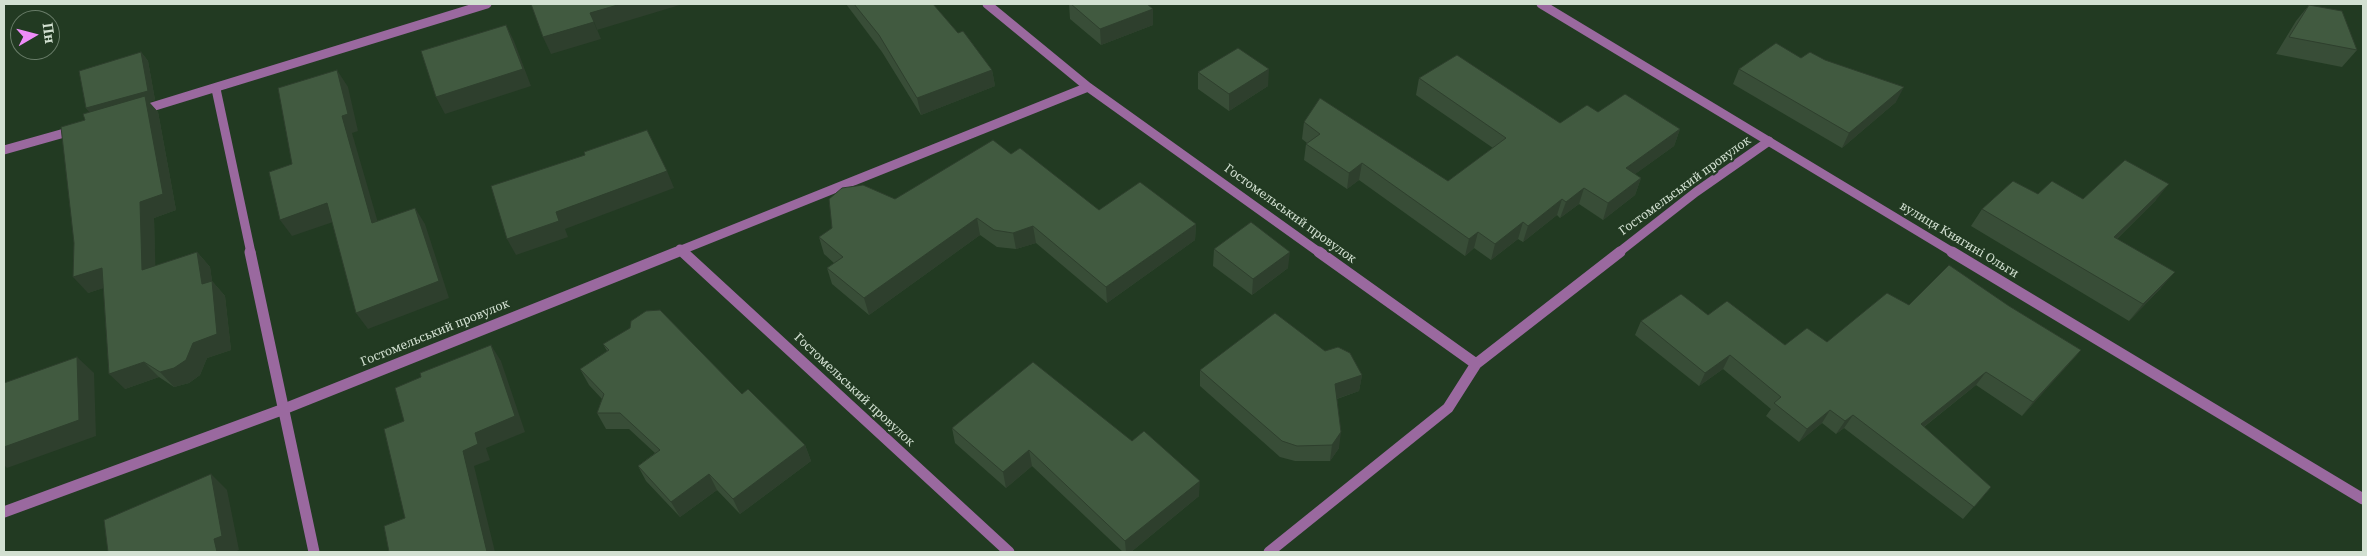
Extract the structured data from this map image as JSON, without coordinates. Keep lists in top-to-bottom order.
{
  "streets": {
    "street": ["Гостомельський провулок", "вулиця Княгині Ольги"]
  },
  "crossings": [
    ["Гостомельський провулок", "вулиця Княгині Ольги"]
  ],
  "north": "right"
}
